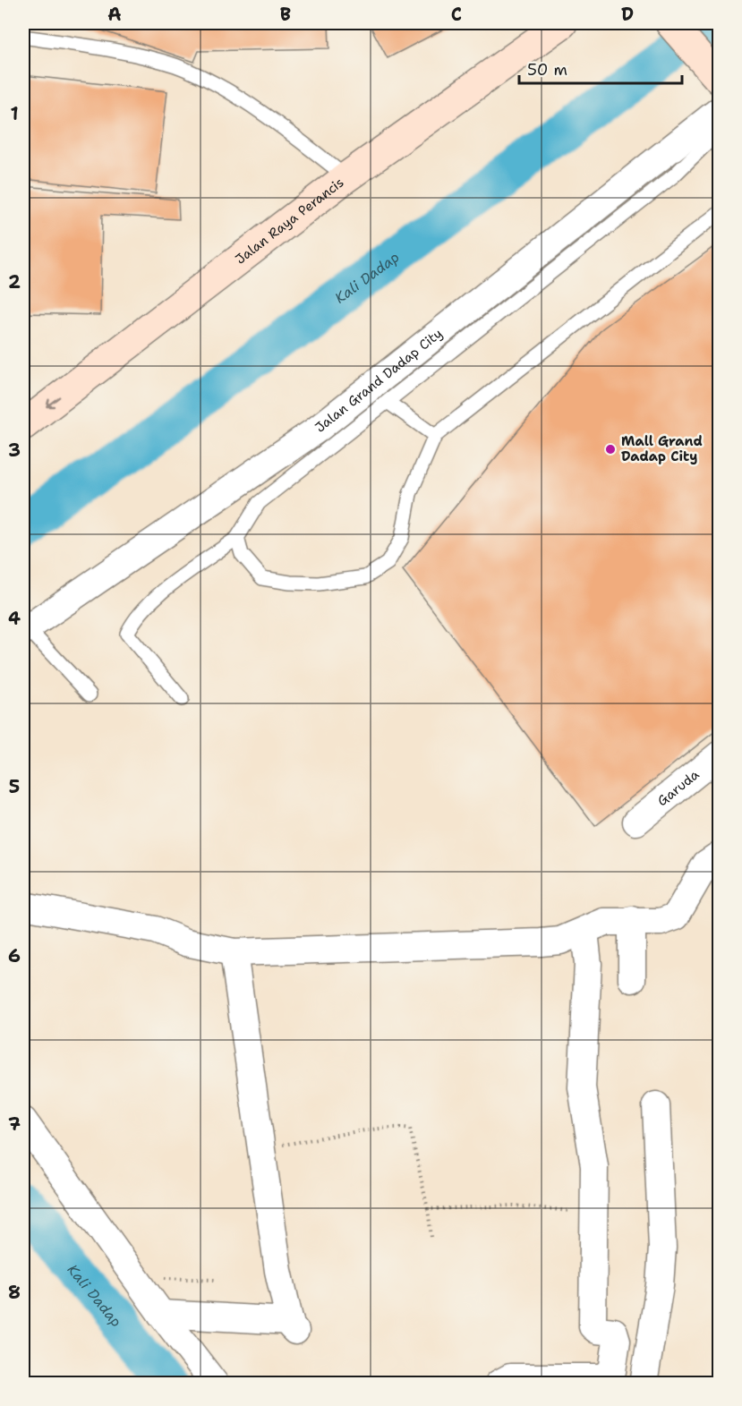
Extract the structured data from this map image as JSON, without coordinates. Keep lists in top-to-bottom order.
{
  "streets": {
    "street": ["Jalan Raya Perancis", "Jalan Grand Dadap City", "Garuda"]
  },
  "water": ["Kali Dadap"],
  "places": ["Mall Grand Dadap City"],
  "scale_bar": "50 m",
  "grid": {
    "columns": [
      "A",
      "B",
      "C",
      "D"
    ],
    "rows": [
      "1",
      "2",
      "3",
      "4",
      "5",
      "6",
      "7",
      "8"
    ]
  }
}
